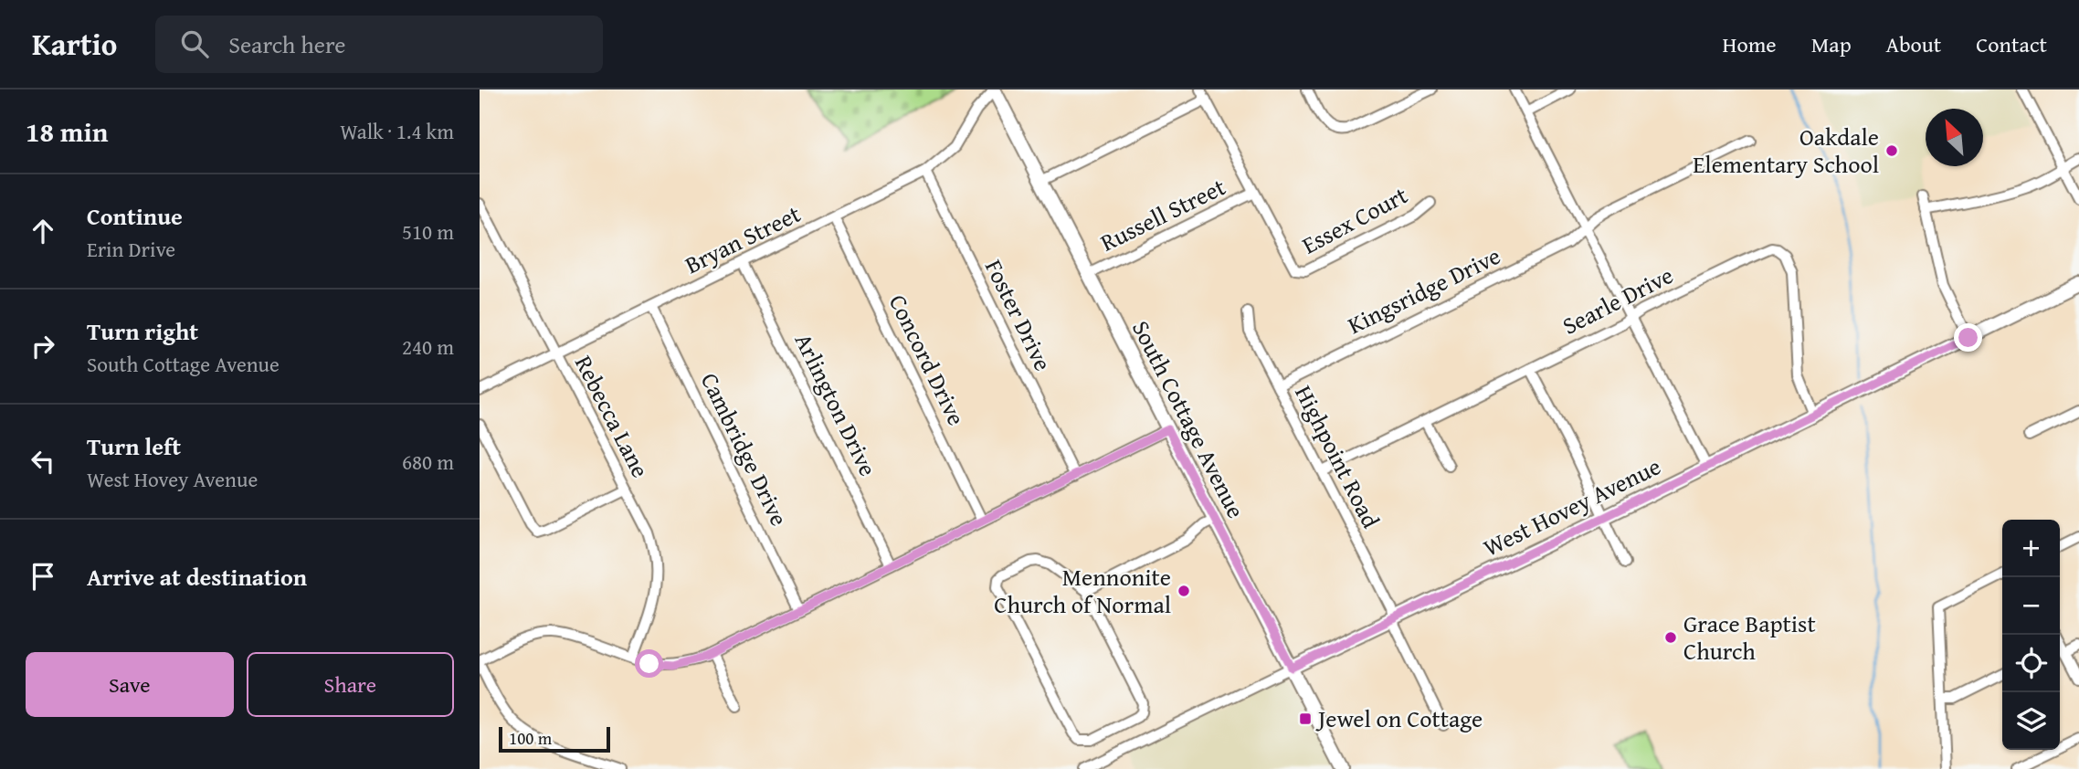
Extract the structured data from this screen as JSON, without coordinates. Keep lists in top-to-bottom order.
{
  "streets": {
    "main road": ["South Cottage Avenue", "West Hovey Avenue"],
    "street": [
      "Russell Street",
      "Essex Court",
      "Bryan Street",
      "Kingsridge Drive",
      "Searle Drive",
      "Foster Drive",
      "Concord Drive",
      "Arlington Drive",
      "Rebecca Lane",
      "Cambridge Drive",
      "Highpoint Road"
    ]
  },
  "crossings": [
    ["Russell Street", "Essex Court"],
    ["Russell Street", "South Cottage Avenue"],
    ["Bryan Street", "Foster Drive"],
    ["Bryan Street", "Concord Drive"],
    ["Bryan Street", "Arlington Drive"],
    ["Bryan Street", "Rebecca Lane"],
    ["Bryan Street", "South Cottage Avenue"],
    ["Bryan Street", "Cambridge Drive"],
    ["Kingsridge Drive", "Highpoint Road"],
    ["Searle Drive", "Highpoint Road"],
    ["Searle Drive", "West Hovey Avenue"],
    ["South Cottage Avenue", "West Hovey Avenue"],
    ["Highpoint Road", "West Hovey Avenue"]
  ],
  "places": {
    "other": ["Oakdale Elementary School", "Mennonite Church of Normal", "Grace Baptist Church"],
    "transit": ["Jewel on Cottage"]
  },
  "scale_bar": "100 m",
  "north": "top left",
  "page": {
    "header": "Kartio",
    "search": "Search here",
    "nav": [
      "Home",
      "Map",
      "About",
      "Contact"
    ],
    "heading": ["18 min", "Walk · 1.4 km"],
    "list": [
      ["Continue", "Erin Drive", "510 m"],
      ["Turn right", "South Cottage Avenue", "240 m"],
      ["Turn left", "West Hovey Avenue", "680 m"],
      "Arrive at destination"
    ],
    "map_buttons": ["+", "−"],
    "buttons": ["Save", "Share"],
    "scale": "100 m"
  }
}
